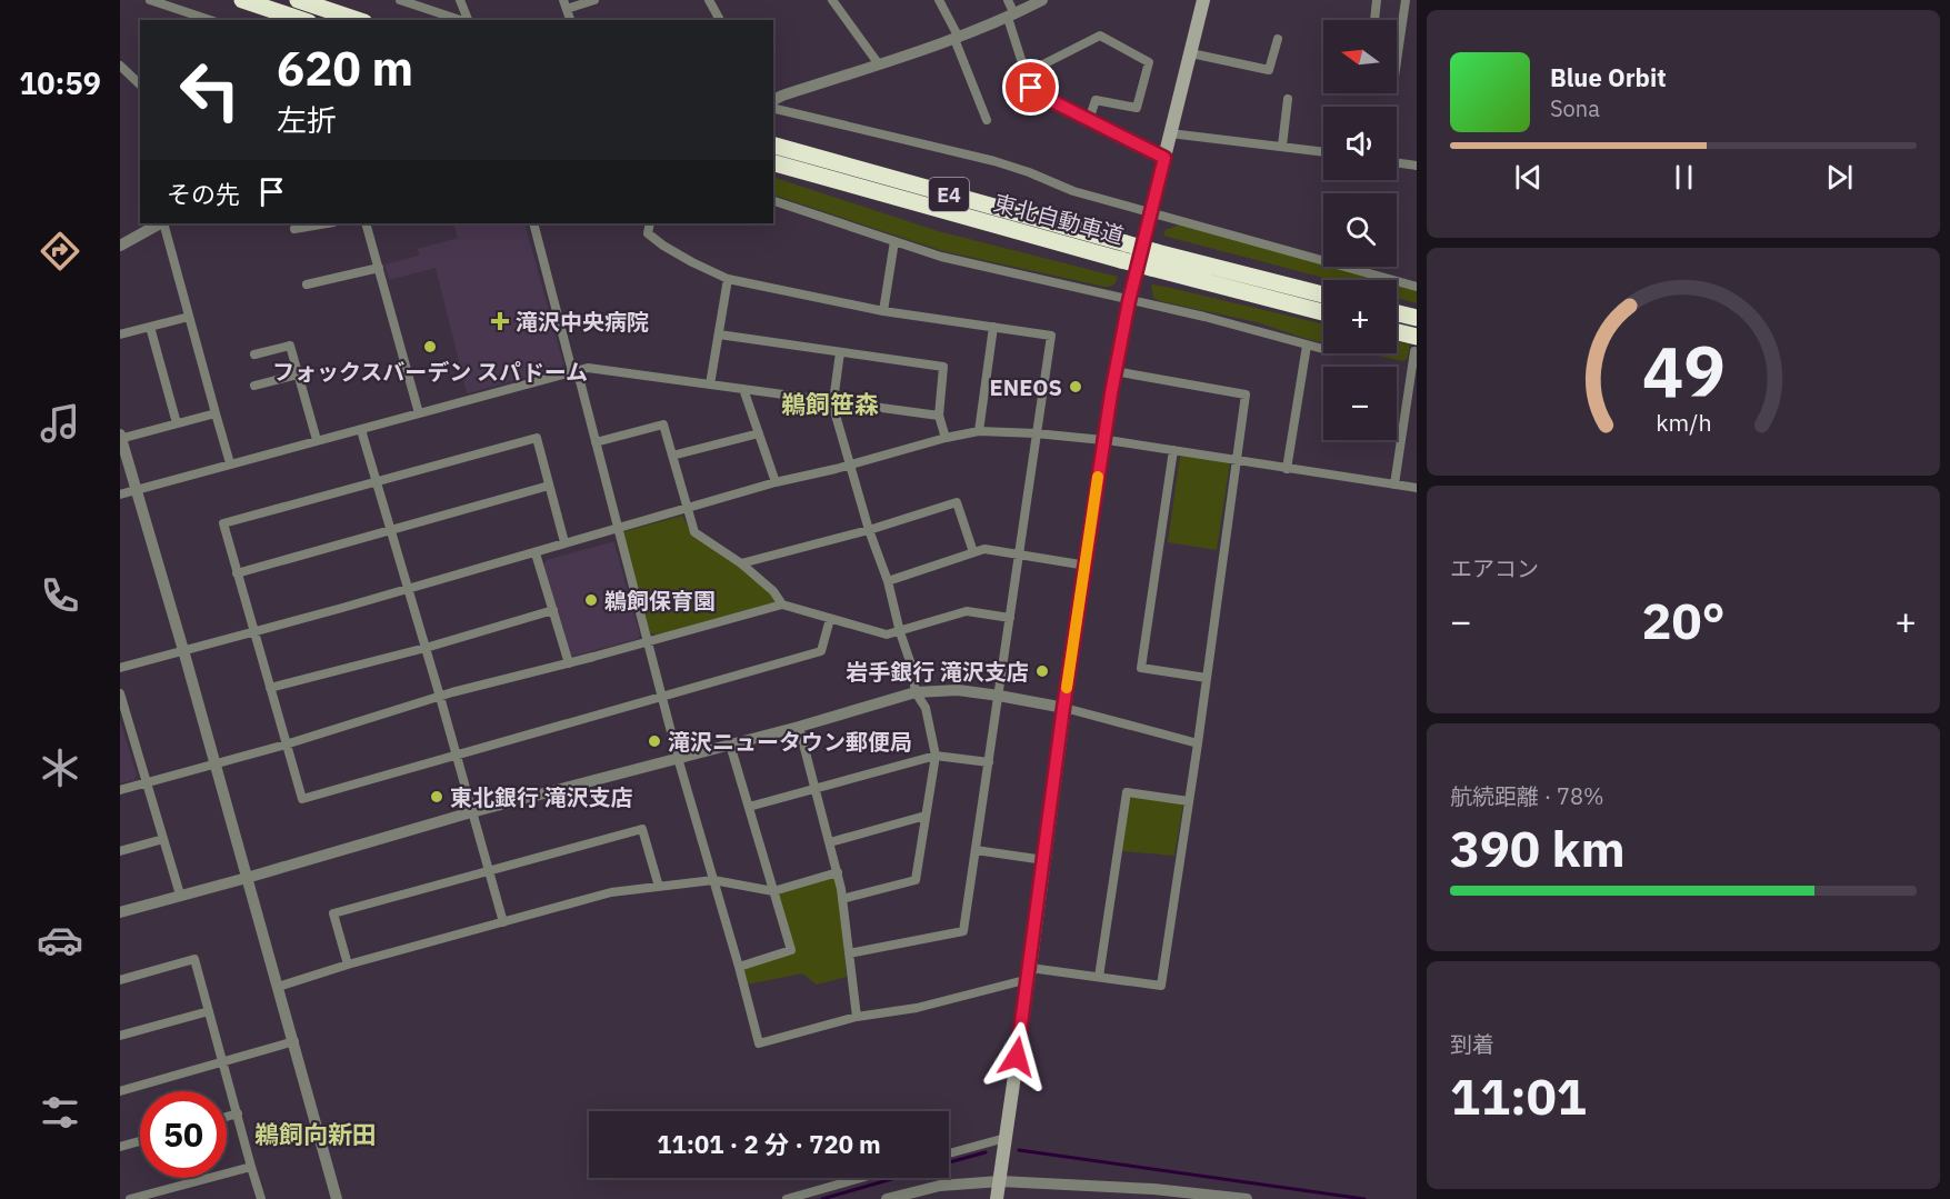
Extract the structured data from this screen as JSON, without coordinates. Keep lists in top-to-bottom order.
{
  "streets": {
    "highway": ["E4", "東北自動車道"]
  },
  "districts": ["鵜飼笹森", "鵜飼向新田"],
  "places": {
    "health": ["滝沢中央病院"],
    "other": [
      "フォックスバーデン スパドーム",
      "ENEOS",
      "鵜飼保育園",
      "岩手銀行 滝沢支店",
      "滝沢ニュータウン郵便局",
      "東北銀行 滝沢支店"
    ]
  },
  "north": "left",
  "page": {
    "tabs": "10:59",
    "map_buttons": ["+", "−"],
    "turn": ["620 m", "左折"],
    "song": ["Blue Orbit", "Sona"],
    "then": "その先",
    "tile": [
      "エアコン",
      ["航続距離 · 78%", "390 km"],
      ["到着", "11:01"]
    ],
    "heat": ["−", "20°", "+"],
    "limit": "50",
    "trip": "11:01 · 2 分 · 720 m",
    "gauge": ["49", "km/h"]
  }
}
